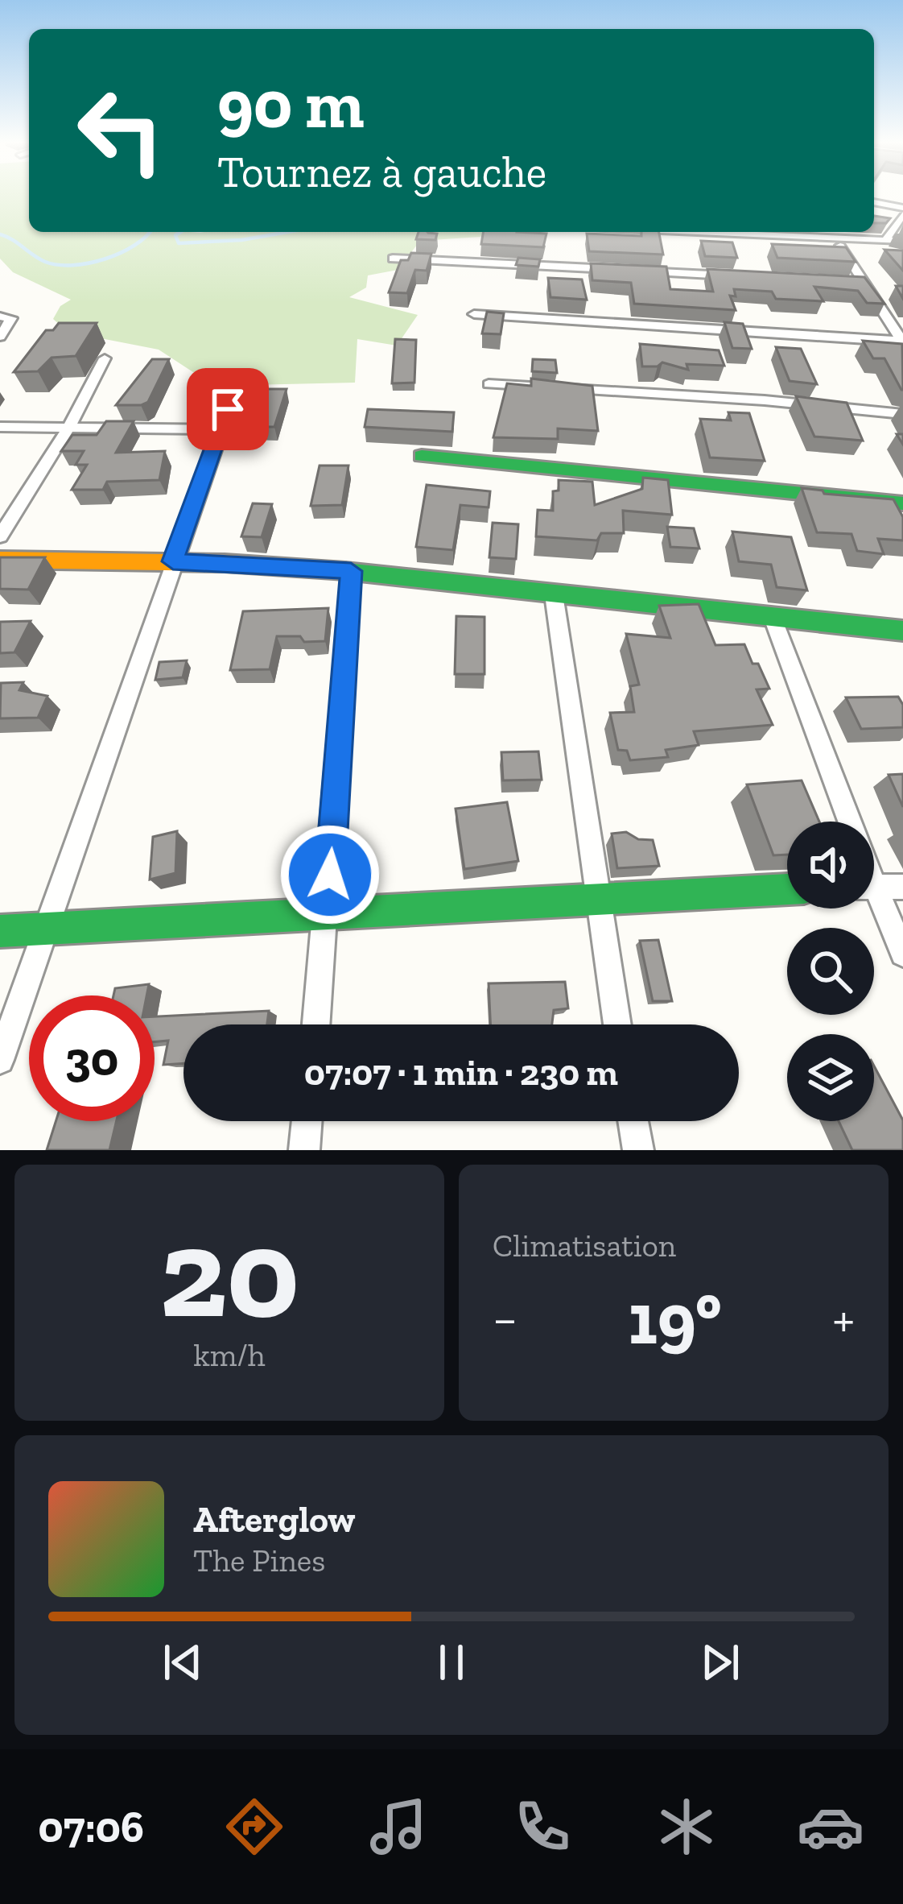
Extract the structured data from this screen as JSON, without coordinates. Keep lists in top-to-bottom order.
{
  "page": {
    "turn": ["90 m", "Tournez à gauche"],
    "limit": "30",
    "trip": "07:07 · 1 min · 230 m",
    "tile": [
      ["20", "km/h"],
      "Climatisation"
    ],
    "heat": ["−", "19°", "+"],
    "song": ["Afterglow", "The Pines"],
    "tabs": "07:06"
  }
}
